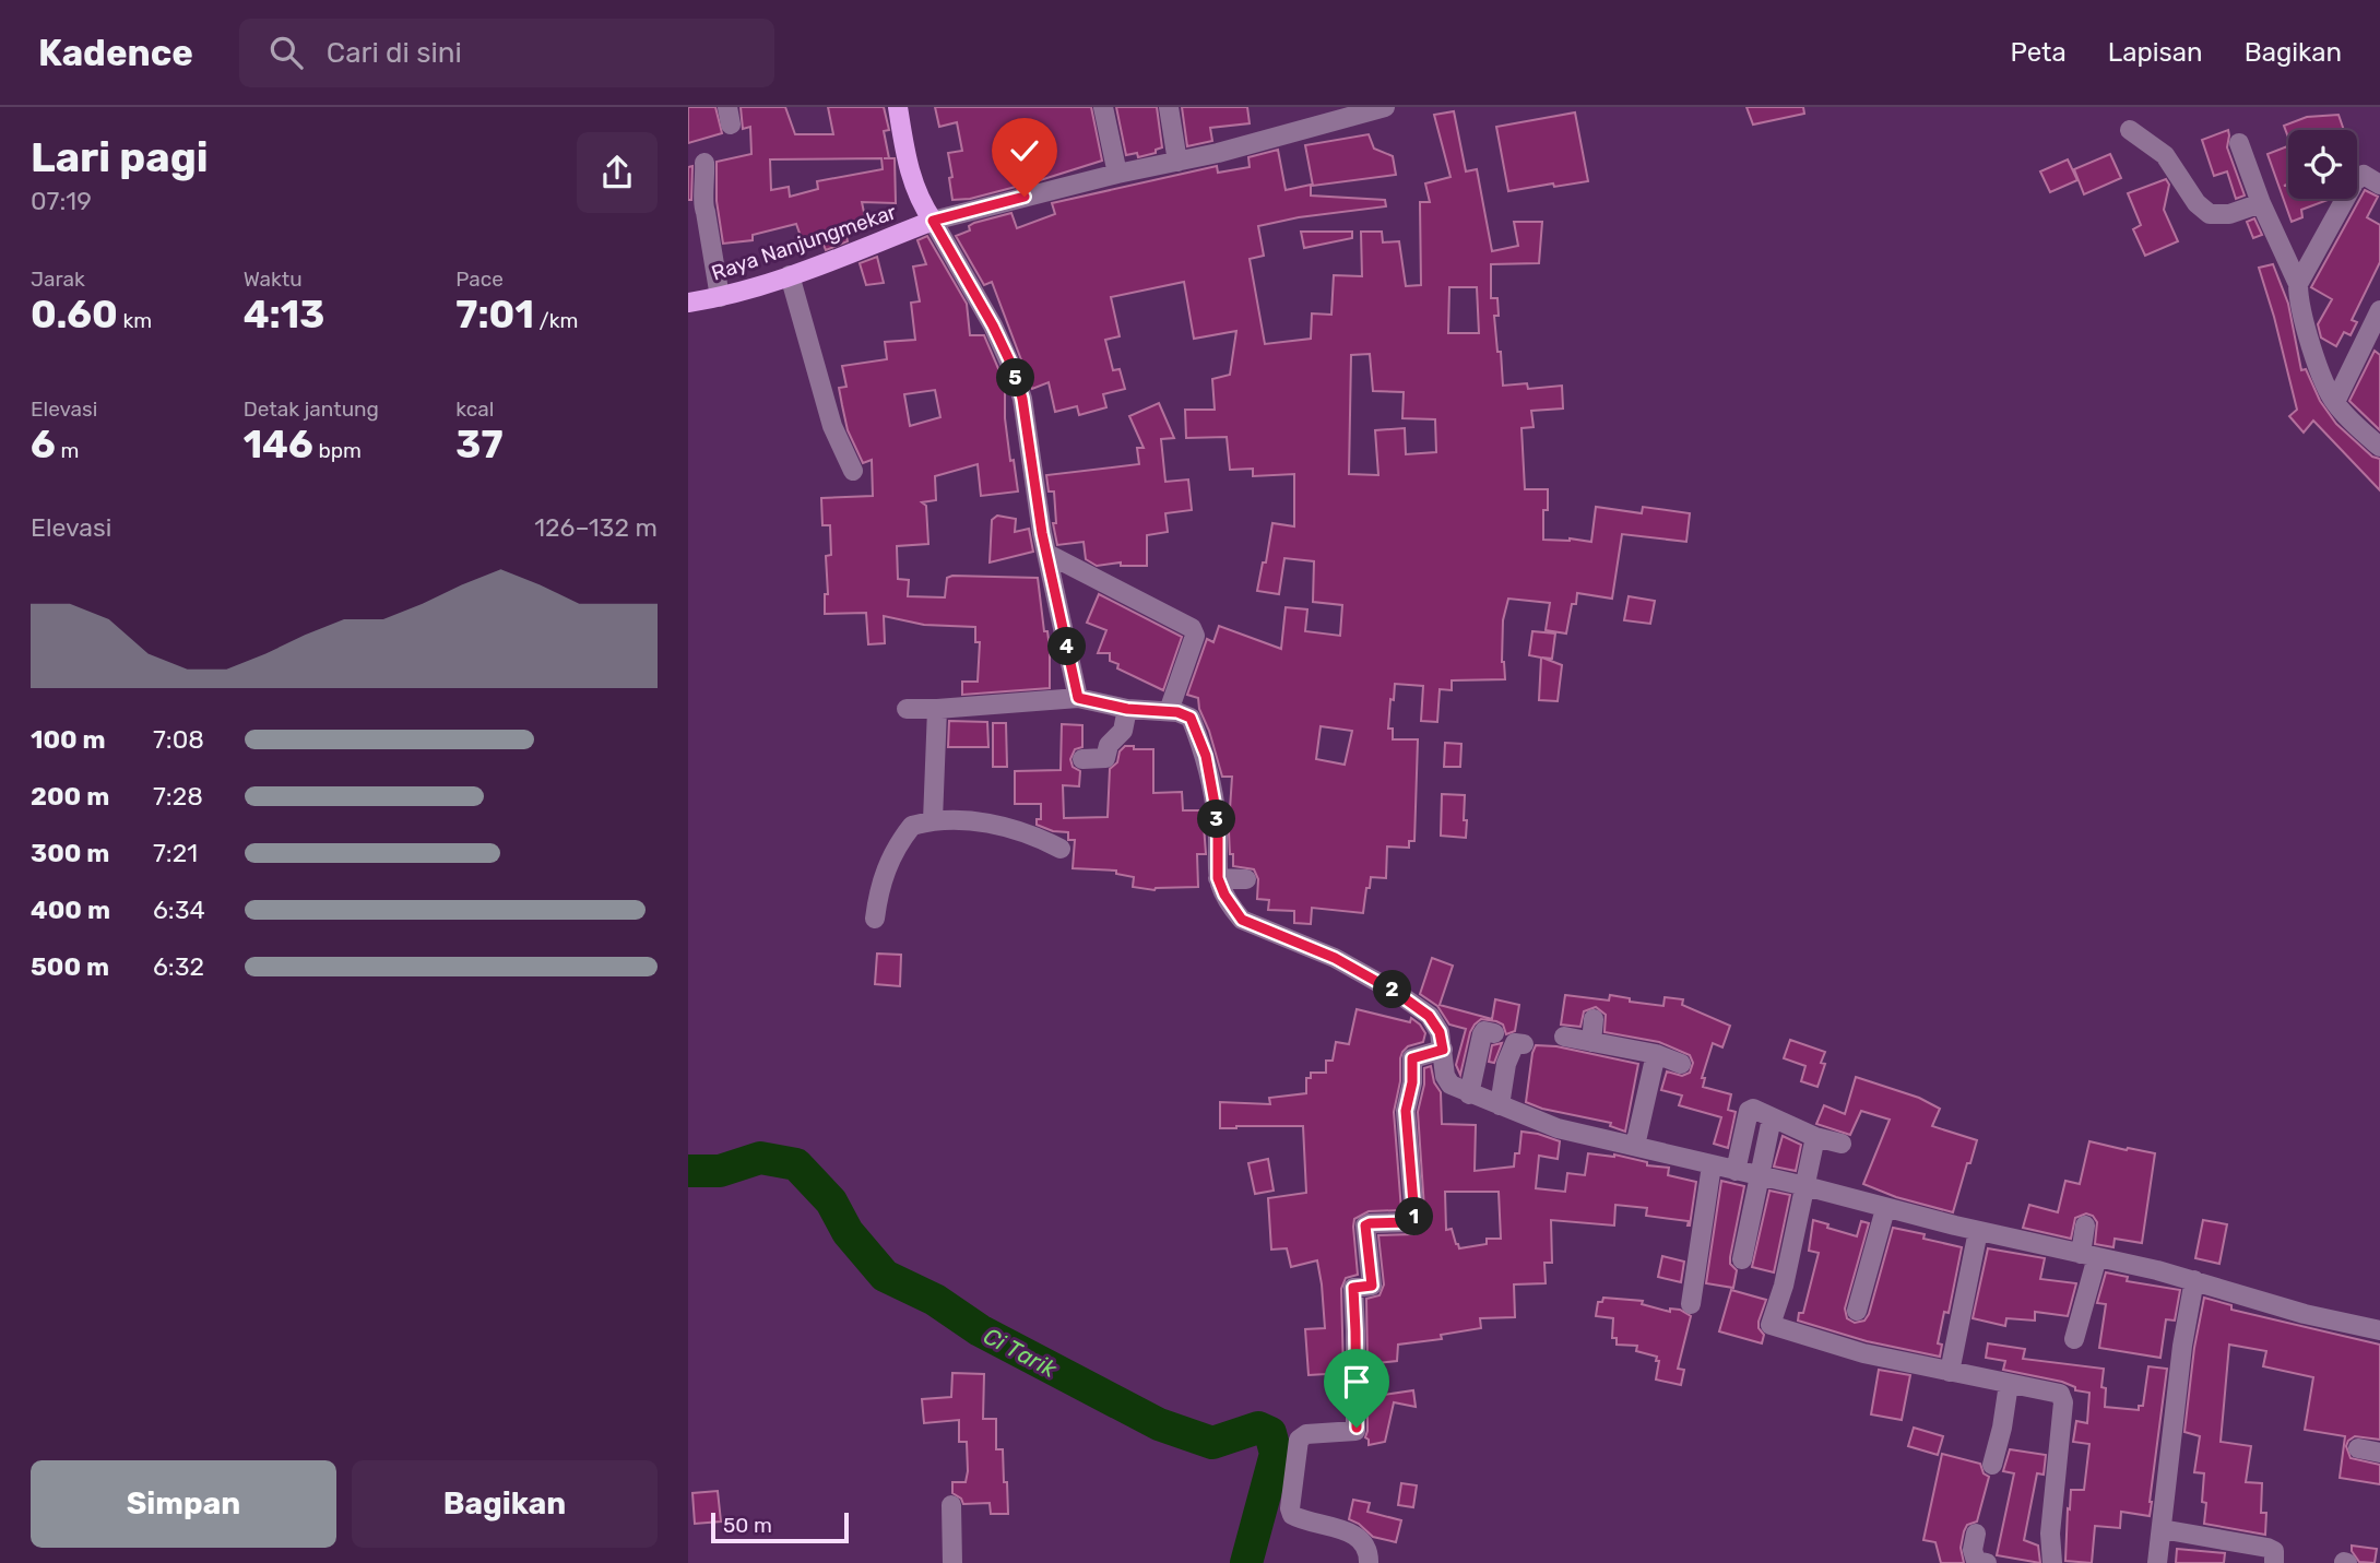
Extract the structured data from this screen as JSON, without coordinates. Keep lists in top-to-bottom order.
{
  "streets": {
    "main road": ["Raya Nanjungmekar"]
  },
  "water": ["Ci Tarik"],
  "scale_bar": "50 m",
  "page": {
    "header": "Kadence",
    "search": "Cari di sini",
    "nav": ["Peta", "Lapisan", "Bagikan"],
    "heading": ["Lari pagi", "07:19"],
    "stats": [
      ["Jarak", "0.60 km"],
      ["Waktu", "4:13"],
      ["Pace", "7:01 /km"],
      ["Elevasi", "6 m"],
      ["Detak jantung", "146 bpm"],
      ["kcal", "37"]
    ],
    "pins": [
      "5",
      "4",
      "3",
      "2",
      "1"
    ],
    "chart": ["Elevasi", "126–132 m"],
    "list": [
      {
        "name": "100 m",
        "note": "7:08"
      },
      {
        "name": "200 m",
        "note": "7:28"
      },
      {
        "name": "300 m",
        "note": "7:21"
      },
      {
        "name": "400 m",
        "note": "6:34"
      },
      {
        "name": "500 m",
        "note": "6:32"
      }
    ],
    "buttons": ["Simpan", "Bagikan"],
    "scale": "50 m"
  }
}
